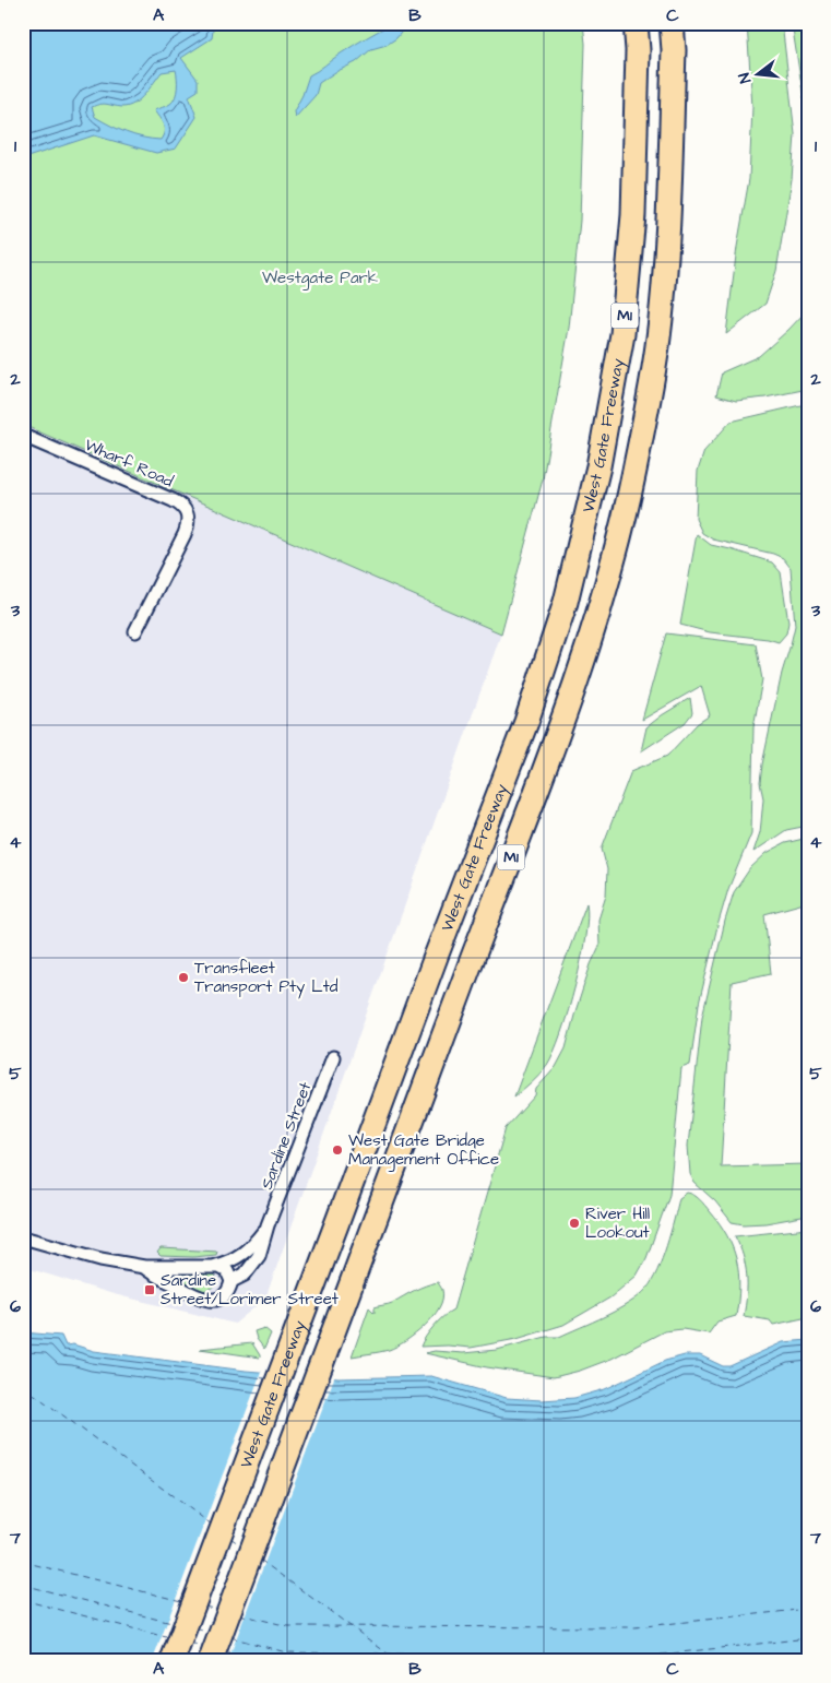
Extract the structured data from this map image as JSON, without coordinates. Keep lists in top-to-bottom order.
{
  "streets": {
    "highway": ["M1", "West Gate Freeway"],
    "street": ["Wharf Road", "Sardine Street"]
  },
  "parks": ["Westgate Park"],
  "places": {
    "other": ["Transfleet Transport Pty Ltd", "West Gate Bridge Management Office", "River Hill Lookout"],
    "transit": ["Sardine Street/Lorimer Street"]
  },
  "north": "left",
  "grid": {
    "columns": ["A", "B", "C"],
    "rows": [
      "1",
      "2",
      "3",
      "4",
      "5",
      "6",
      "7"
    ]
  }
}
